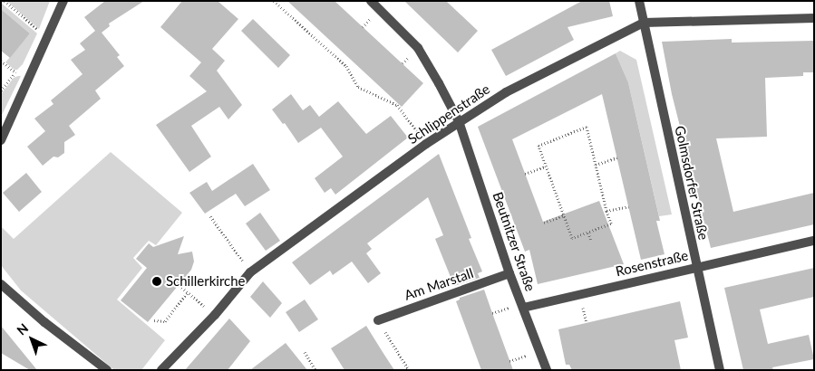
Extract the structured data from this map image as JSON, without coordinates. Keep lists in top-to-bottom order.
{
  "streets": {
    "street": [
      "Schlippenstraße",
      "Golmsdorfer Straße",
      "Beutnitzer Straße",
      "Rosenstraße",
      "Am Marstall"
    ]
  },
  "crossings": [
    ["Schlippenstraße", "Golmsdorfer Straße"],
    ["Schlippenstraße", "Beutnitzer Straße"],
    ["Golmsdorfer Straße", "Rosenstraße"],
    ["Beutnitzer Straße", "Rosenstraße"],
    ["Beutnitzer Straße", "Am Marstall"]
  ],
  "places": ["Schillerkirche"],
  "north": "top left"
}
